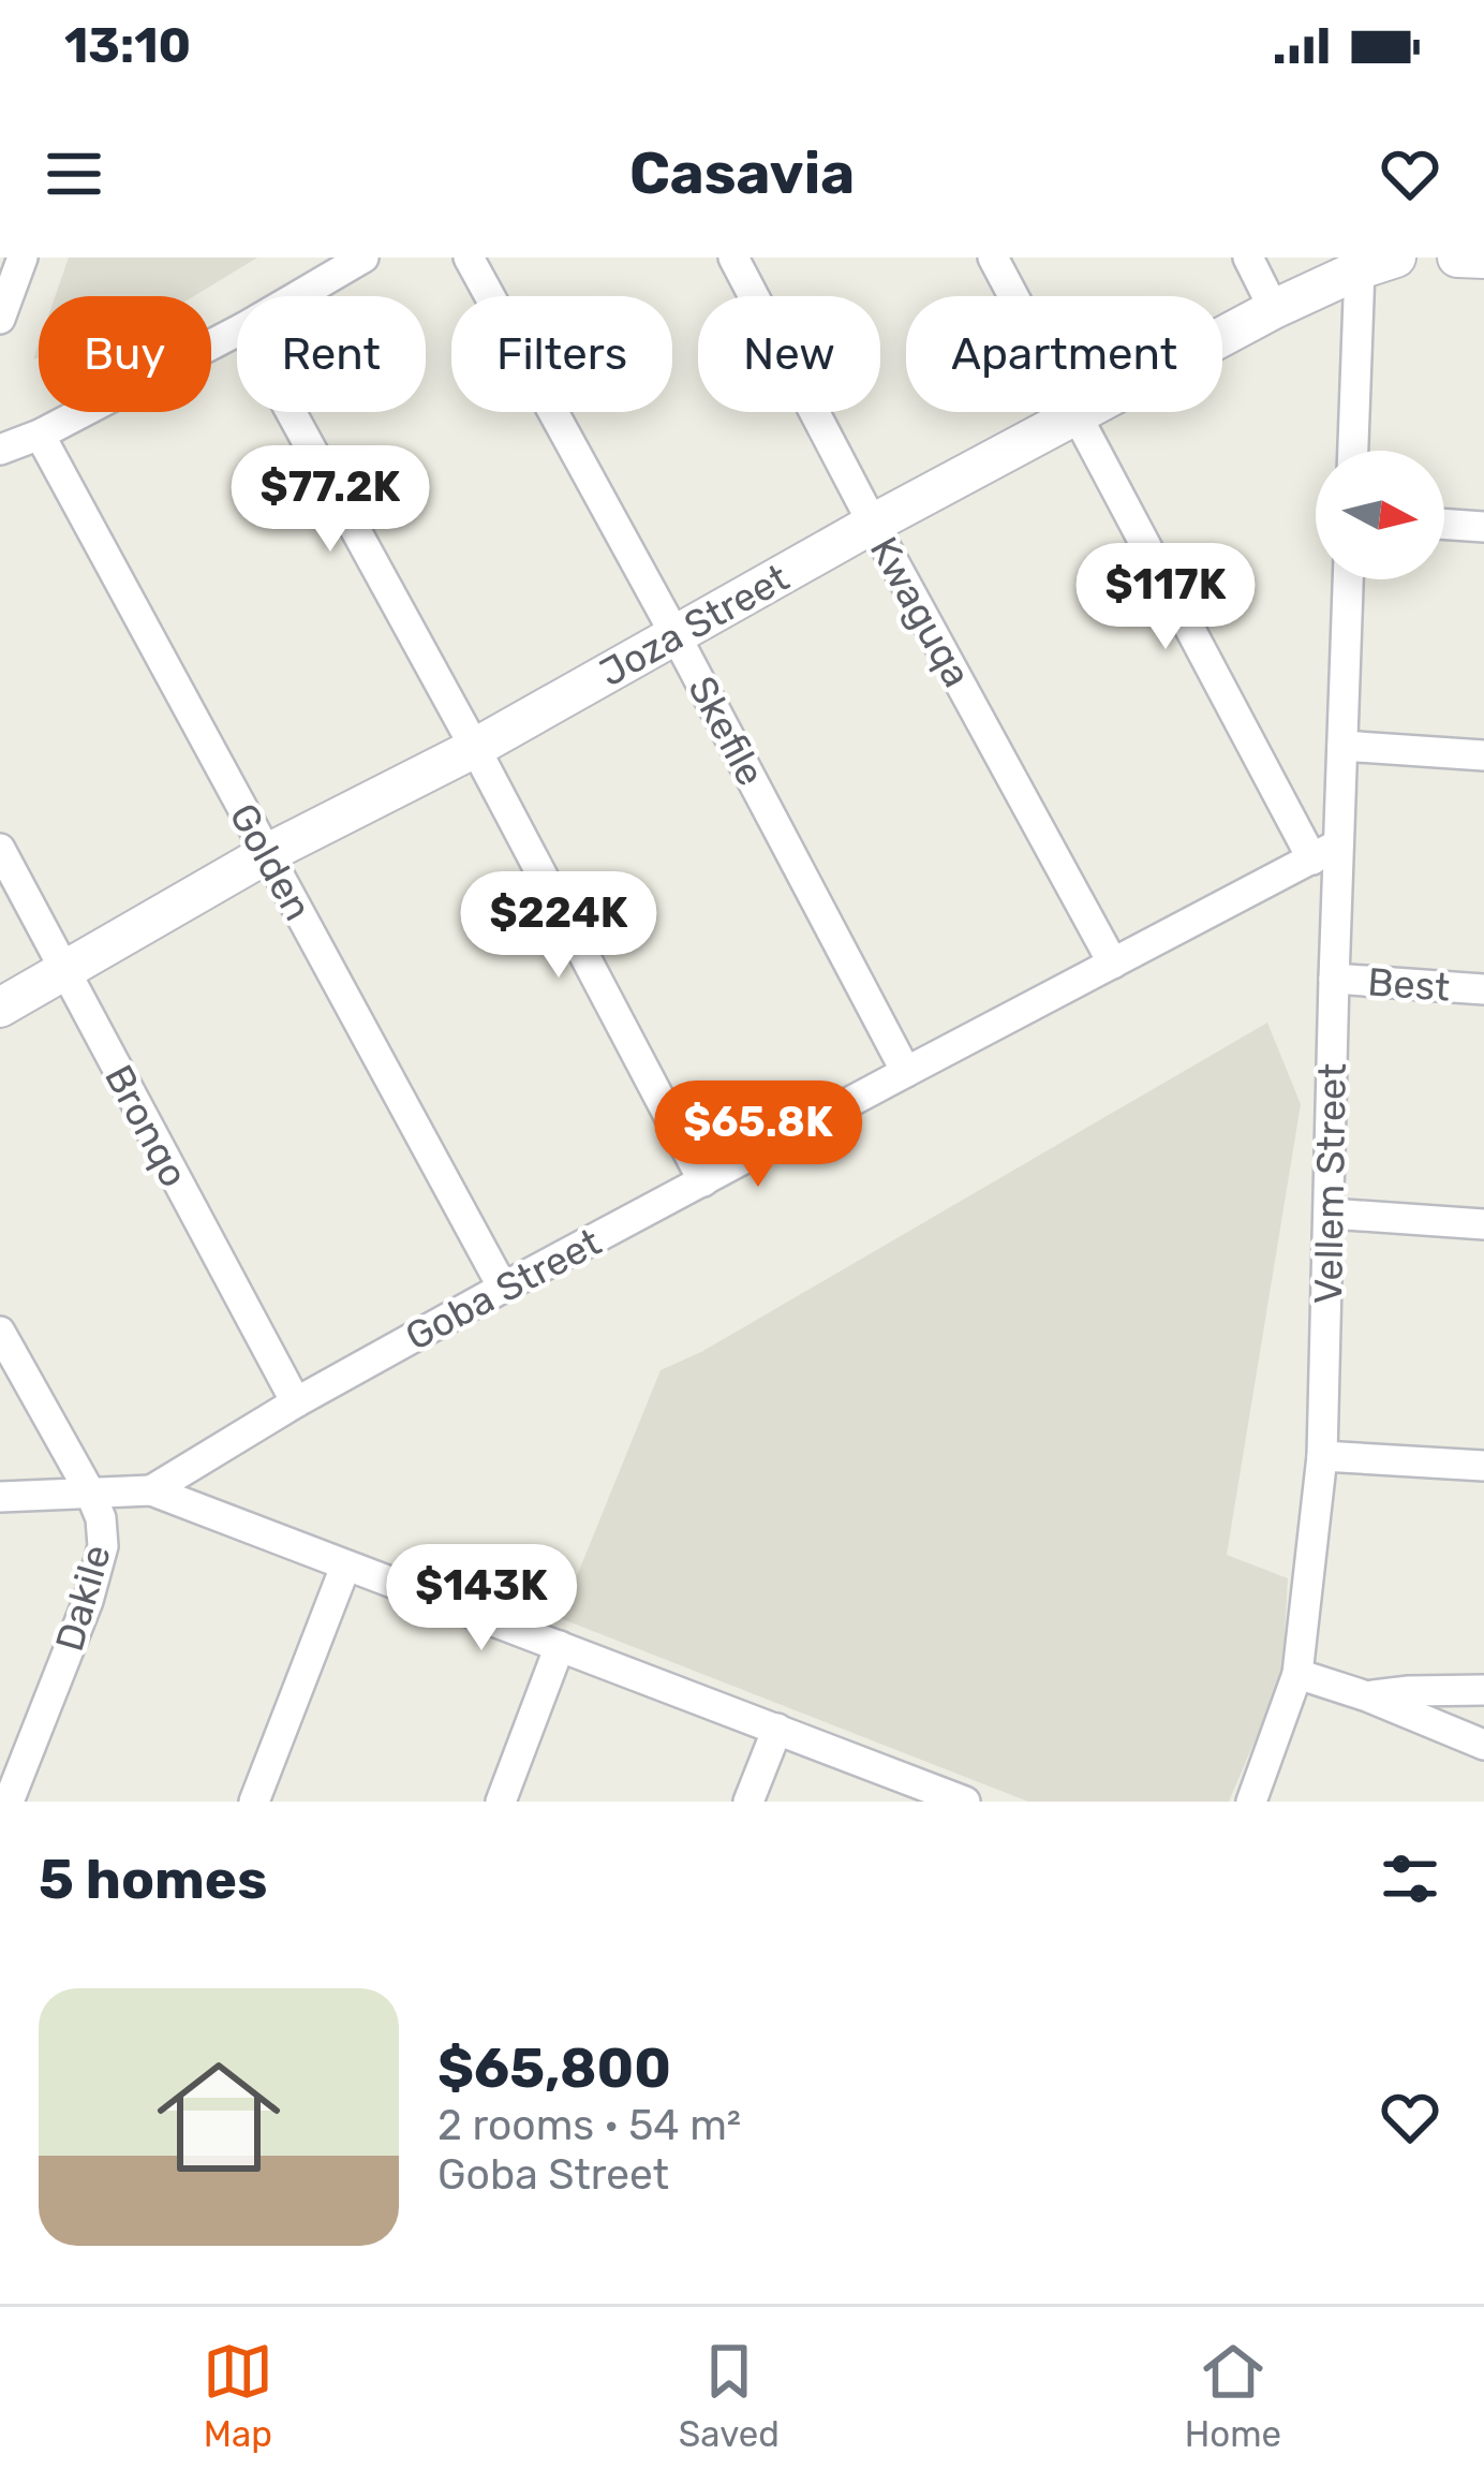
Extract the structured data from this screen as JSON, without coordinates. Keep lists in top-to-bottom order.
{
  "streets": {
    "street": [
      "Kwaguqa",
      "Joza Street",
      "Skefile",
      "Golden",
      "Best",
      "Bronqo",
      "Vellem Street",
      "Goba Street",
      "Dakile"
    ]
  },
  "crossings": [
    ["Kwaguqa", "Joza Street"],
    ["Kwaguqa", "Goba Street"],
    ["Joza Street", "Skefile"],
    ["Joza Street", "Golden"],
    ["Joza Street", "Bronqo"],
    ["Skefile", "Goba Street"],
    ["Golden", "Goba Street"],
    ["Best", "Vellem Street"],
    ["Bronqo", "Goba Street"],
    ["Vellem Street", "Goba Street"]
  ],
  "north": "right",
  "page": {
    "status": "13:10",
    "header": "Casavia",
    "chip": [
      "Buy",
      "Rent",
      "Filters",
      "New",
      "Apartment"
    ],
    "price": [
      "$77.2K",
      "$117K",
      "$224K",
      "$65.8K",
      "$143K"
    ],
    "heading": "5 homes",
    "list": [
      {
        "name": "$65,800",
        "note": "2 rooms · 54 m² · Goba Street"
      }
    ],
    "tabs": ["Map", "Saved", "Home"]
  }
}
